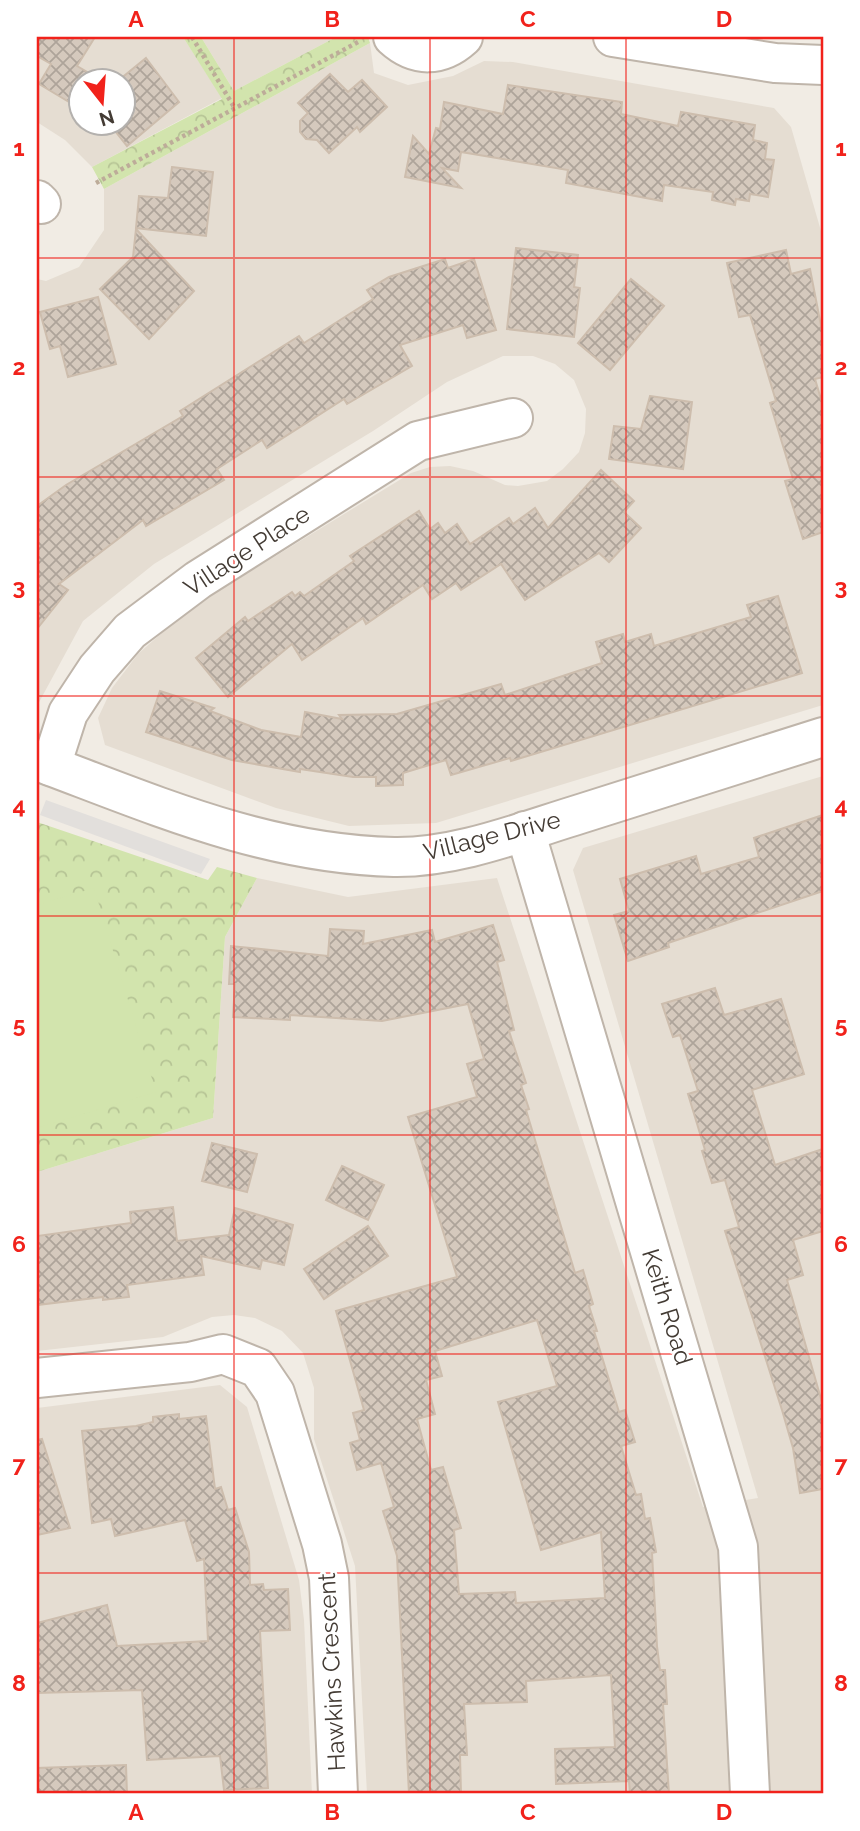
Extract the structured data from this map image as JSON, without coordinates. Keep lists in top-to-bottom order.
{
  "streets": {
    "street": [
      "Village Place",
      "Village Drive",
      "Keith Road",
      "Hawkins Crescent"
    ]
  },
  "crossings": [
    ["Village Place", "Village Drive"],
    ["Village Drive", "Keith Road"]
  ],
  "north": "bottom",
  "grid": {
    "columns": [
      "A",
      "B",
      "C",
      "D"
    ],
    "rows": [
      "1",
      "2",
      "3",
      "4",
      "5",
      "6",
      "7",
      "8"
    ]
  }
}
